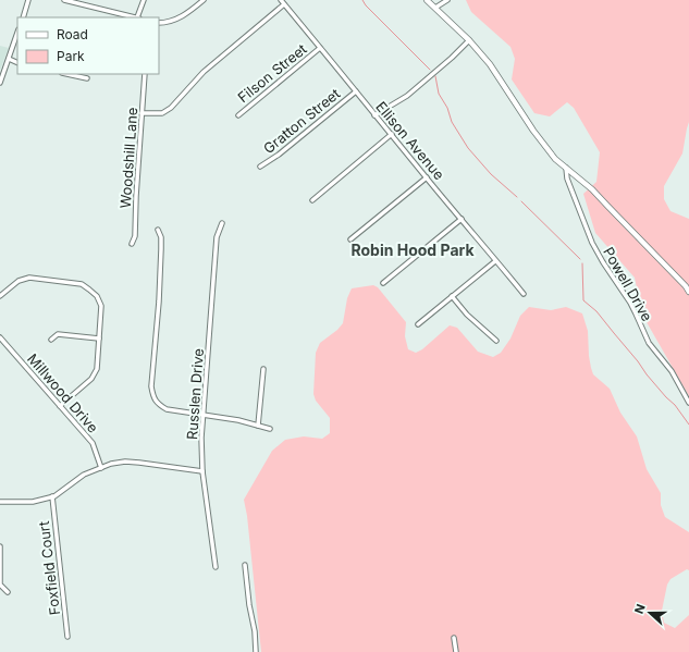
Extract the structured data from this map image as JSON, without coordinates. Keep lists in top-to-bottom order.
{
  "streets": {
    "street": [
      "Filson Street",
      "Gratton Street",
      "Ellison Avenue",
      "Woodshill Lane",
      "Powell Drive",
      "Millwood Drive",
      "Russlen Drive",
      "Foxfield Court"
    ]
  },
  "crossings": [
    ["Filson Street", "Ellison Avenue"],
    ["Gratton Street", "Ellison Avenue"]
  ],
  "districts": ["Robin Hood Park"],
  "legend": ["Road", "Park"],
  "north": "left"
}
